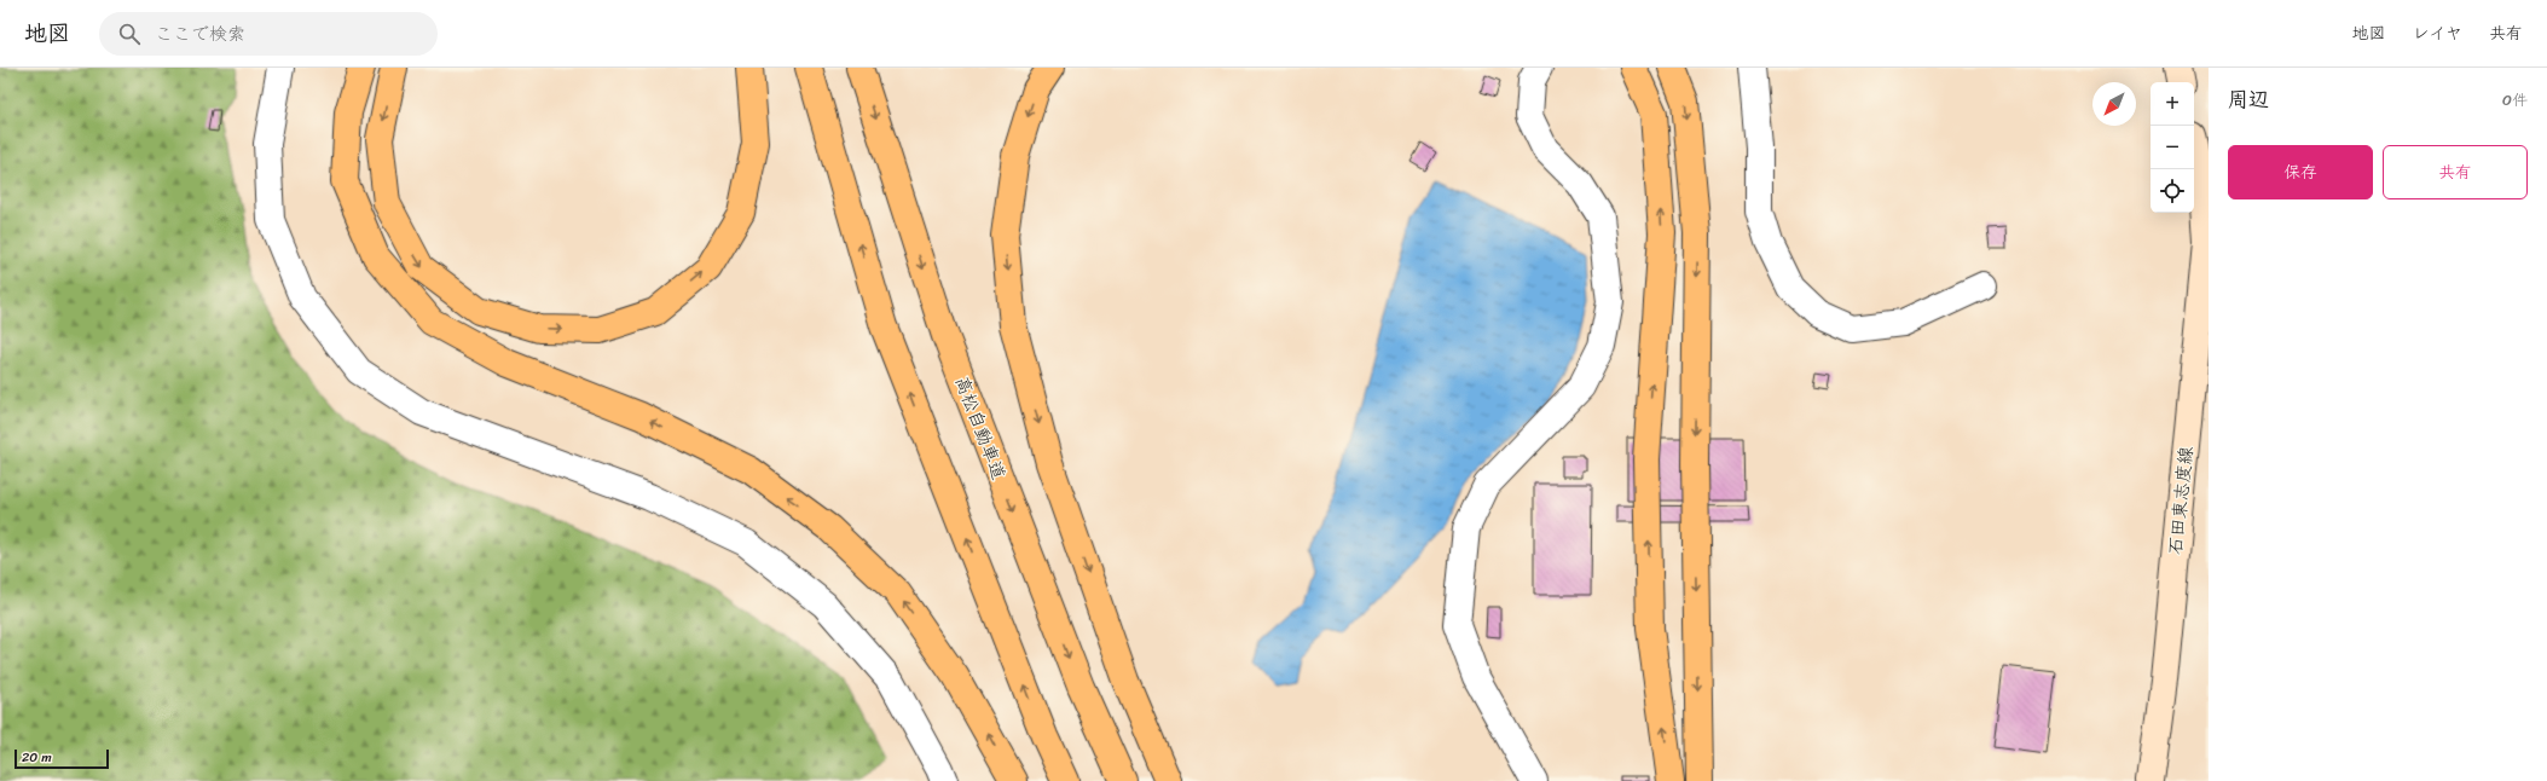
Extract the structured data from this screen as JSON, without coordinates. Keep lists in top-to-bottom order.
{
  "streets": {
    "highway": ["高松自動車道"],
    "main road": ["石田東志度線"]
  },
  "scale_bar": "20 m",
  "north": "bottom left",
  "page": {
    "header": "地図",
    "search": "ここで検索",
    "nav": ["地図", "レイヤ", "共有"],
    "heading": ["周辺", "0件"],
    "map_buttons": ["+", "−"],
    "buttons": ["保存", "共有"],
    "scale": "20 m"
  }
}
